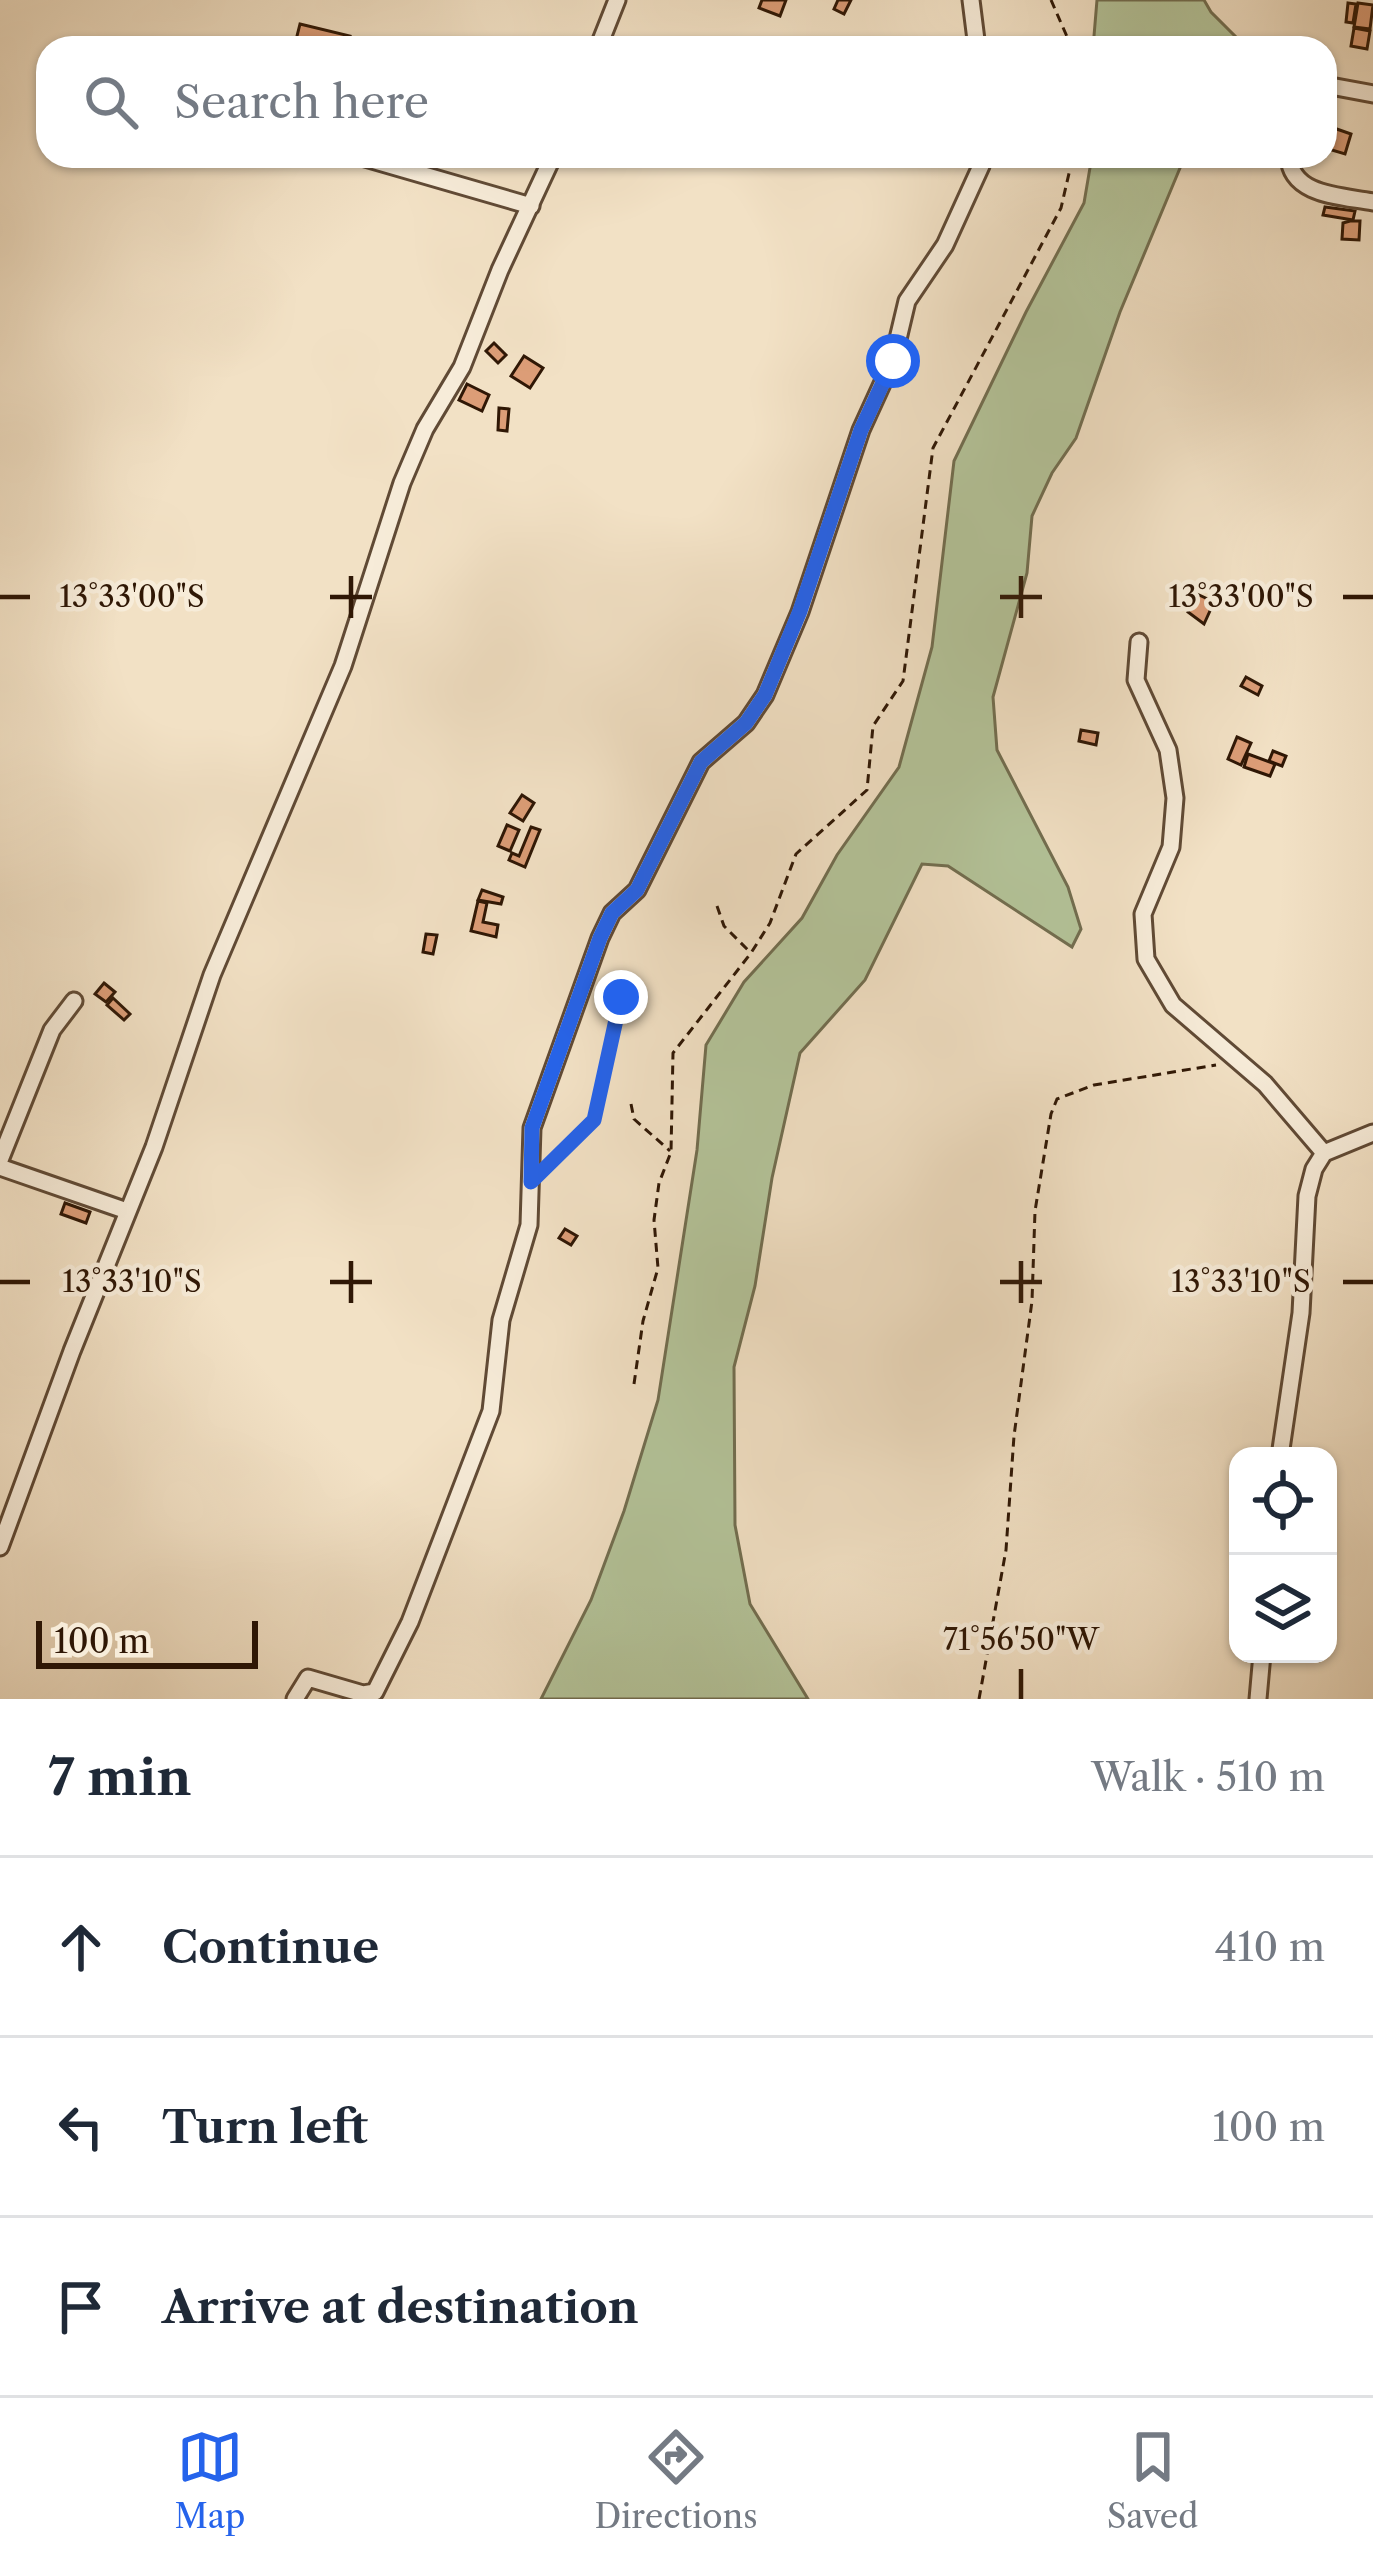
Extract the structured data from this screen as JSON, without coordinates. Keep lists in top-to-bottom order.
{
  "scale_bar": "100 m",
  "page": {
    "search": "Search here",
    "scale": "100 m",
    "heading": ["7 min", "Walk · 510 m"],
    "list": [
      ["Continue", "410 m"],
      ["Turn left", "100 m"],
      "Arrive at destination"
    ],
    "nav": ["Map", "Directions", "Saved"]
  },
  "coordinates": ["13°33'00\"S", "13°33'10\"S", "71°56'50\"W"]
}
